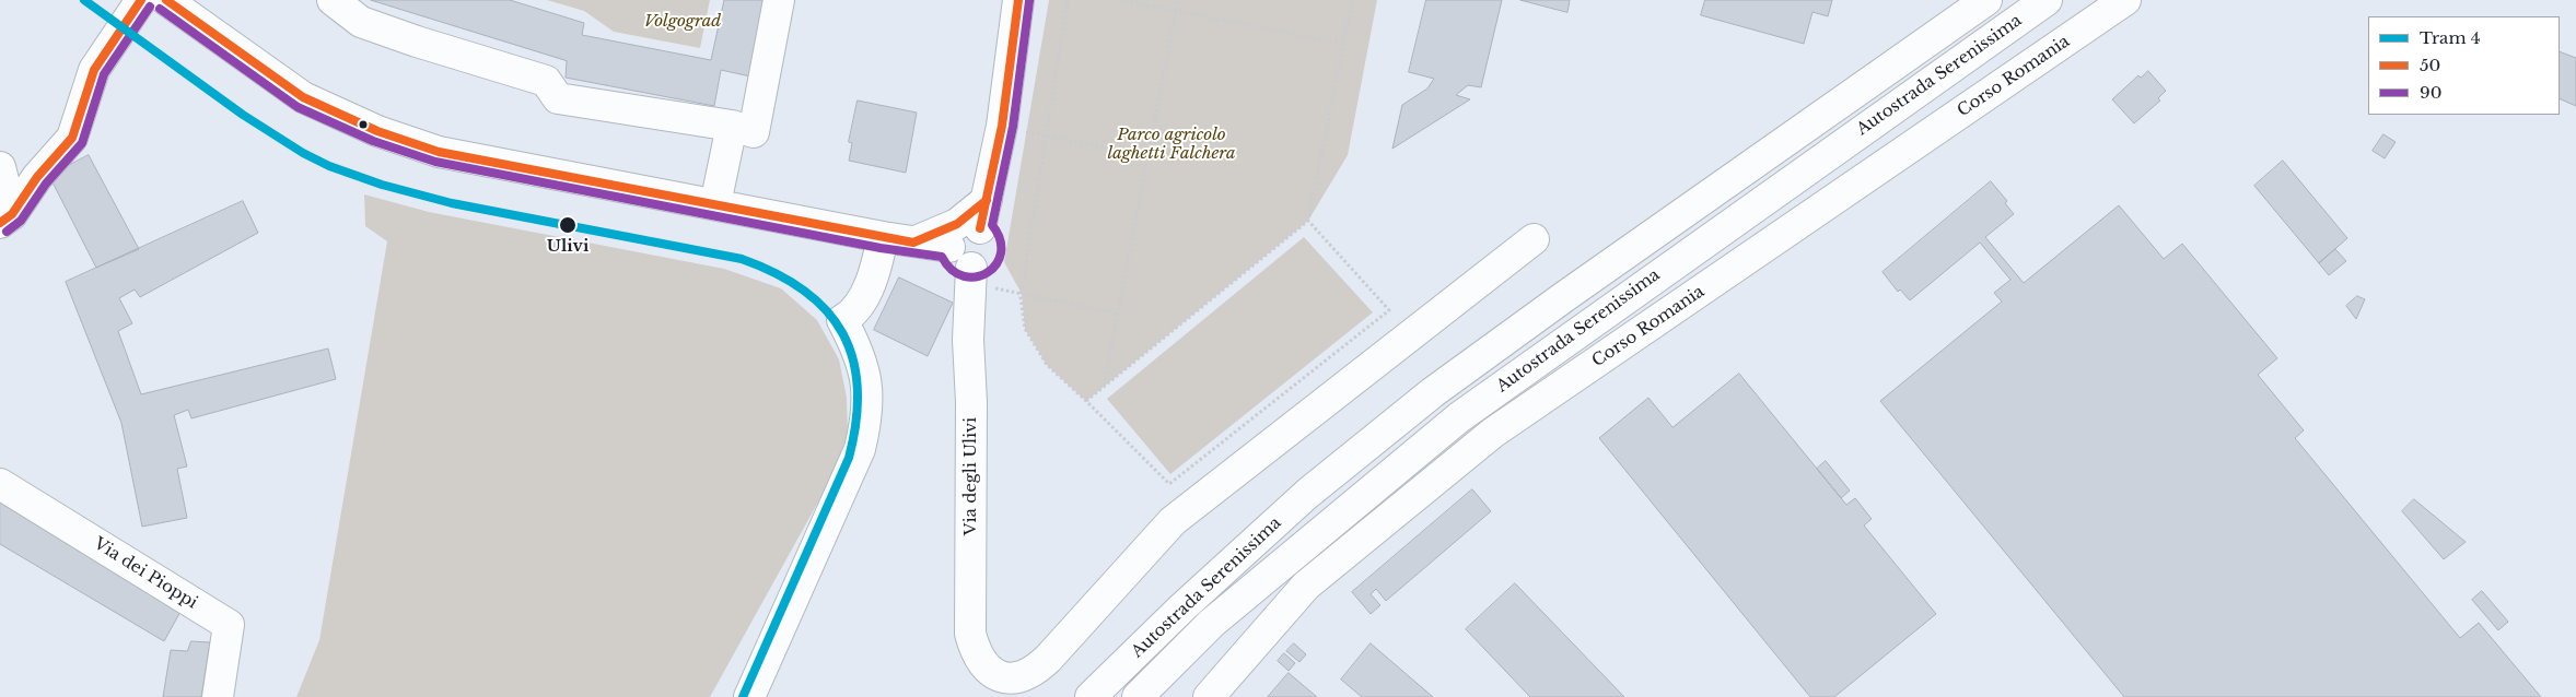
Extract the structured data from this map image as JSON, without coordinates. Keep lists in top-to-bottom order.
{
  "streets": {
    "main road": [
      "Autostrada Serenissima",
      "Corso Romania",
      "Via degli Ulivi",
      "Via dei Pioppi"
    ]
  },
  "parks": ["Volgograd", "Parco agricolo laghetti Falchera"],
  "places": ["Ulivi"],
  "lines": ["tram line 4", "transit line 50", "transit line 90"],
  "legend": ["Tram 4", "50", "90"]
}
